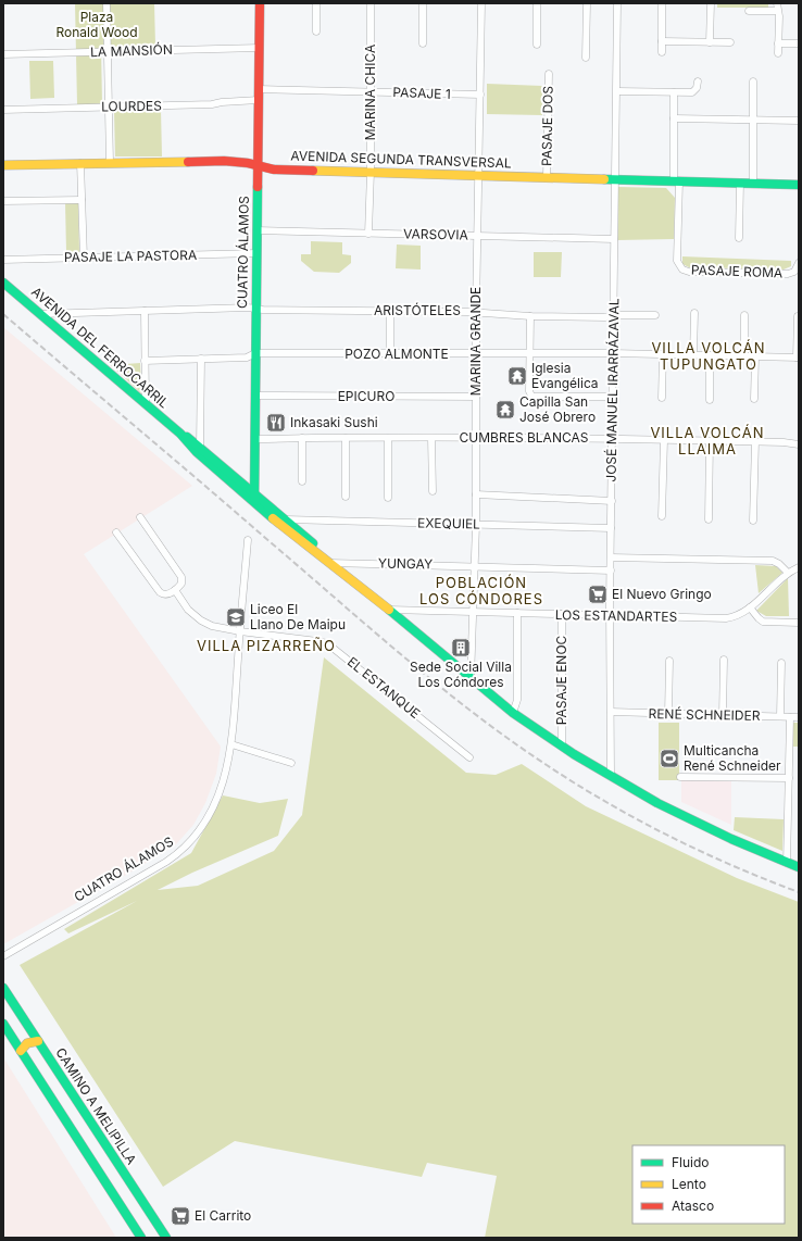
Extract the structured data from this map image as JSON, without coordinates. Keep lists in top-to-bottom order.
{
  "streets": {
    "street": [
      "LA MANSIÓN",
      "MARINA CHICA",
      "PASAJE 1",
      "LOURDES",
      "PASAJE DOS",
      "AVENIDA SEGUNDA TRANSVERSAL",
      "VARSOVIA",
      "CUATRO ÁLAMOS",
      "PASAJE LA PASTORA",
      "PASAJE ROMA",
      "ARISTÓTELES",
      "MARINA GRANDE",
      "AVENIDA DEL FERROCARRIL",
      "POZO ALMONTE",
      "JOSÉ MANUEL IRARRÁZAVAL",
      "EPICURO",
      "CUMBRES BLANCAS",
      "EXEQUIEL",
      "YUNGAY",
      "LOS ESTANDARTES",
      "PASAJE ENOC",
      "EL ESTANQUE",
      "RENÉ SCHNEIDER",
      "CAMINO A MELIPILLA"
    ]
  },
  "crossings": [
    ["LA MANSIÓN", "CUATRO ÁLAMOS"],
    ["MARINA CHICA", "PASAJE 1"],
    ["MARINA CHICA", "AVENIDA SEGUNDA TRANSVERSAL"],
    ["MARINA CHICA", "VARSOVIA"],
    ["PASAJE 1", "CUATRO ÁLAMOS"],
    ["PASAJE 1", "MARINA GRANDE"],
    ["LOURDES", "CUATRO ÁLAMOS"],
    ["PASAJE DOS", "AVENIDA SEGUNDA TRANSVERSAL"],
    ["AVENIDA SEGUNDA TRANSVERSAL", "CUATRO ÁLAMOS"],
    ["AVENIDA SEGUNDA TRANSVERSAL", "PASAJE ROMA"],
    ["AVENIDA SEGUNDA TRANSVERSAL", "MARINA GRANDE"],
    ["AVENIDA SEGUNDA TRANSVERSAL", "JOSÉ MANUEL IRARRÁZAVAL"],
    ["VARSOVIA", "CUATRO ÁLAMOS"],
    ["VARSOVIA", "MARINA GRANDE"],
    ["VARSOVIA", "JOSÉ MANUEL IRARRÁZAVAL"],
    ["CUATRO ÁLAMOS", "PASAJE LA PASTORA"],
    ["CUATRO ÁLAMOS", "ARISTÓTELES"],
    ["CUATRO ÁLAMOS", "AVENIDA DEL FERROCARRIL"],
    ["CUATRO ÁLAMOS", "POZO ALMONTE"],
    ["CUATRO ÁLAMOS", "EPICURO"],
    ["CUATRO ÁLAMOS", "CUMBRES BLANCAS"],
    ["CUATRO ÁLAMOS", "EL ESTANQUE"],
    ["ARISTÓTELES", "MARINA GRANDE"],
    ["ARISTÓTELES", "AVENIDA DEL FERROCARRIL"],
    ["ARISTÓTELES", "JOSÉ MANUEL IRARRÁZAVAL"],
    ["MARINA GRANDE", "AVENIDA DEL FERROCARRIL"],
    ["MARINA GRANDE", "POZO ALMONTE"],
    ["MARINA GRANDE", "EPICURO"],
    ["MARINA GRANDE", "CUMBRES BLANCAS"],
    ["MARINA GRANDE", "EXEQUIEL"],
    ["MARINA GRANDE", "YUNGAY"],
    ["MARINA GRANDE", "LOS ESTANDARTES"],
    ["AVENIDA DEL FERROCARRIL", "JOSÉ MANUEL IRARRÁZAVAL"],
    ["AVENIDA DEL FERROCARRIL", "EXEQUIEL"],
    ["AVENIDA DEL FERROCARRIL", "YUNGAY"],
    ["AVENIDA DEL FERROCARRIL", "LOS ESTANDARTES"],
    ["AVENIDA DEL FERROCARRIL", "PASAJE ENOC"],
    ["POZO ALMONTE", "JOSÉ MANUEL IRARRÁZAVAL"],
    ["JOSÉ MANUEL IRARRÁZAVAL", "CUMBRES BLANCAS"],
    ["JOSÉ MANUEL IRARRÁZAVAL", "EXEQUIEL"],
    ["JOSÉ MANUEL IRARRÁZAVAL", "YUNGAY"],
    ["JOSÉ MANUEL IRARRÁZAVAL", "LOS ESTANDARTES"],
    ["JOSÉ MANUEL IRARRÁZAVAL", "RENÉ SCHNEIDER"],
    ["LOS ESTANDARTES", "PASAJE ENOC"]
  ],
  "districts": [
    "VILLA VOLCÁN TUPUNGATO",
    "VILLA VOLCÁN LLAIMA",
    "POBLACIÓN LOS CÓNDORES",
    "VILLA PIZARREÑO"
  ],
  "parks": ["Plaza Ronald Wood"],
  "places": {
    "temple": ["Iglesia Evangélica", "Capilla San José Obrero"],
    "restaurant": ["Inkasaki Sushi"],
    "supermarket": ["El Nuevo Gringo", "El Carrito"],
    "school or university": ["Liceo El Llano De Maipu"],
    "building": ["Sede Social Villa Los Cóndores"],
    "sports": ["Multicancha René Schneider"]
  },
  "legend": ["Fluido", "Lento", "Atasco"]
}
